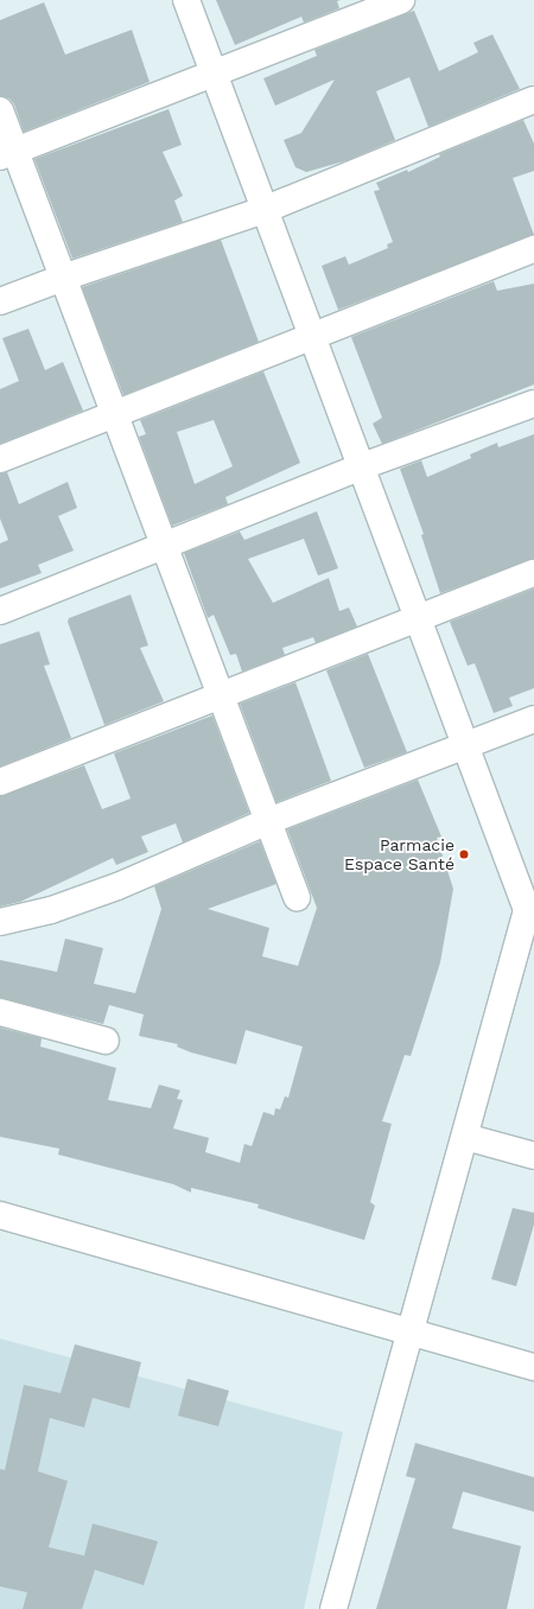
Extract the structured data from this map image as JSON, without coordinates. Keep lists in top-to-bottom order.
{
  "places": ["Parmacie Espace Santé"]
}
